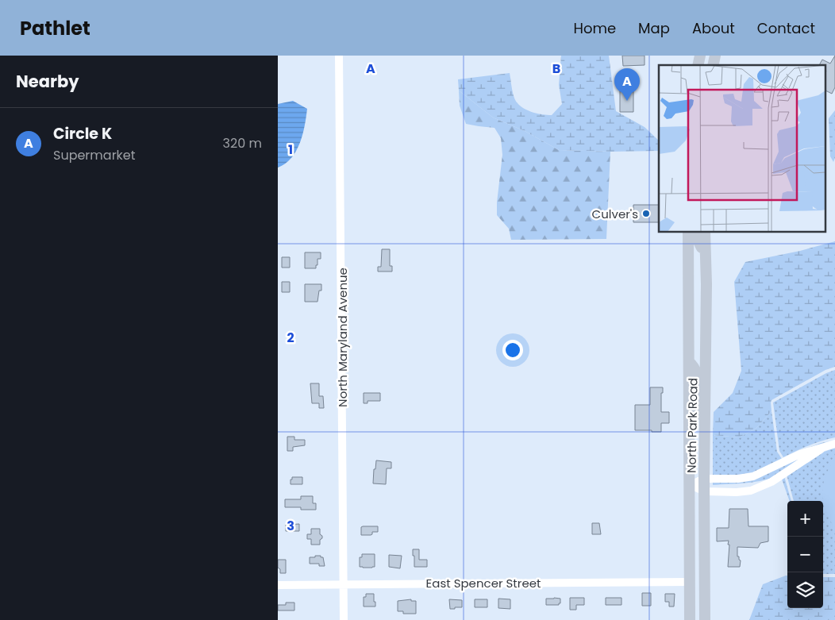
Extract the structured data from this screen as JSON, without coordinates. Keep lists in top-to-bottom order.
{
  "streets": {
    "main road": ["North Park Road"],
    "street": ["North Maryland Avenue", "East Spencer Street"]
  },
  "crossings": [
    ["North Maryland Avenue", "East Spencer Street"],
    ["North Park Road", "East Spencer Street"]
  ],
  "places": ["Culver's"],
  "page": {
    "header": "Pathlet",
    "nav": [
      "Home",
      "Map",
      "About",
      "Contact"
    ],
    "heading": "Nearby",
    "pins": "A",
    "list": [
      {
        "mark": "A",
        "name": "Circle K",
        "note": "Supermarket",
        "value": "320 m"
      }
    ],
    "map_buttons": ["+", "−"]
  },
  "grid": {
    "columns": ["A", "B"],
    "rows": ["1", "2", "3"]
  }
}
